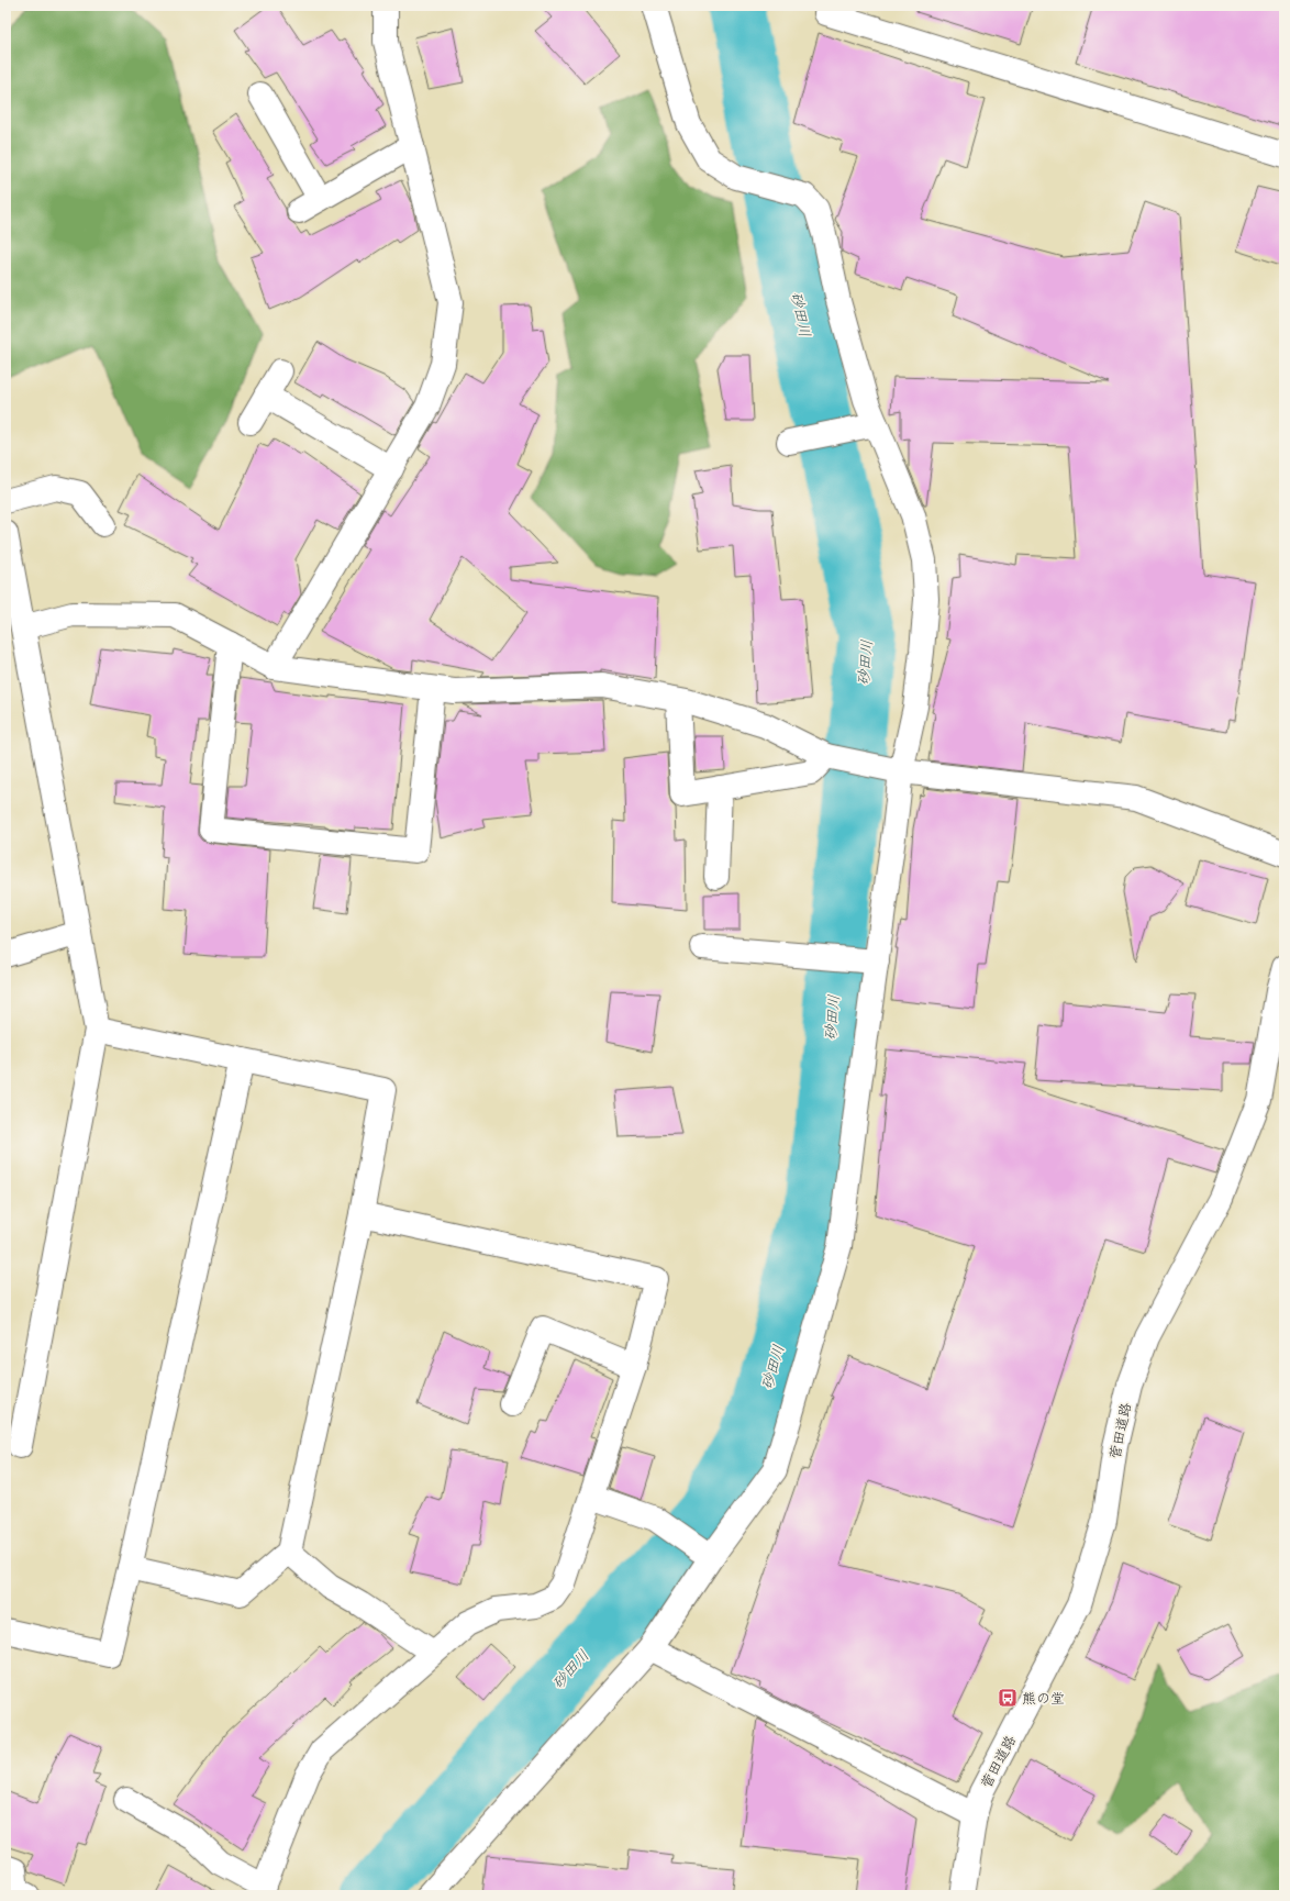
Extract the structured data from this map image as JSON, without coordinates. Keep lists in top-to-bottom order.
{
  "streets": {
    "street": ["菅田道路"]
  },
  "water": ["砂田川"],
  "places": {
    "bus stop": ["熊の堂"]
  }
}
